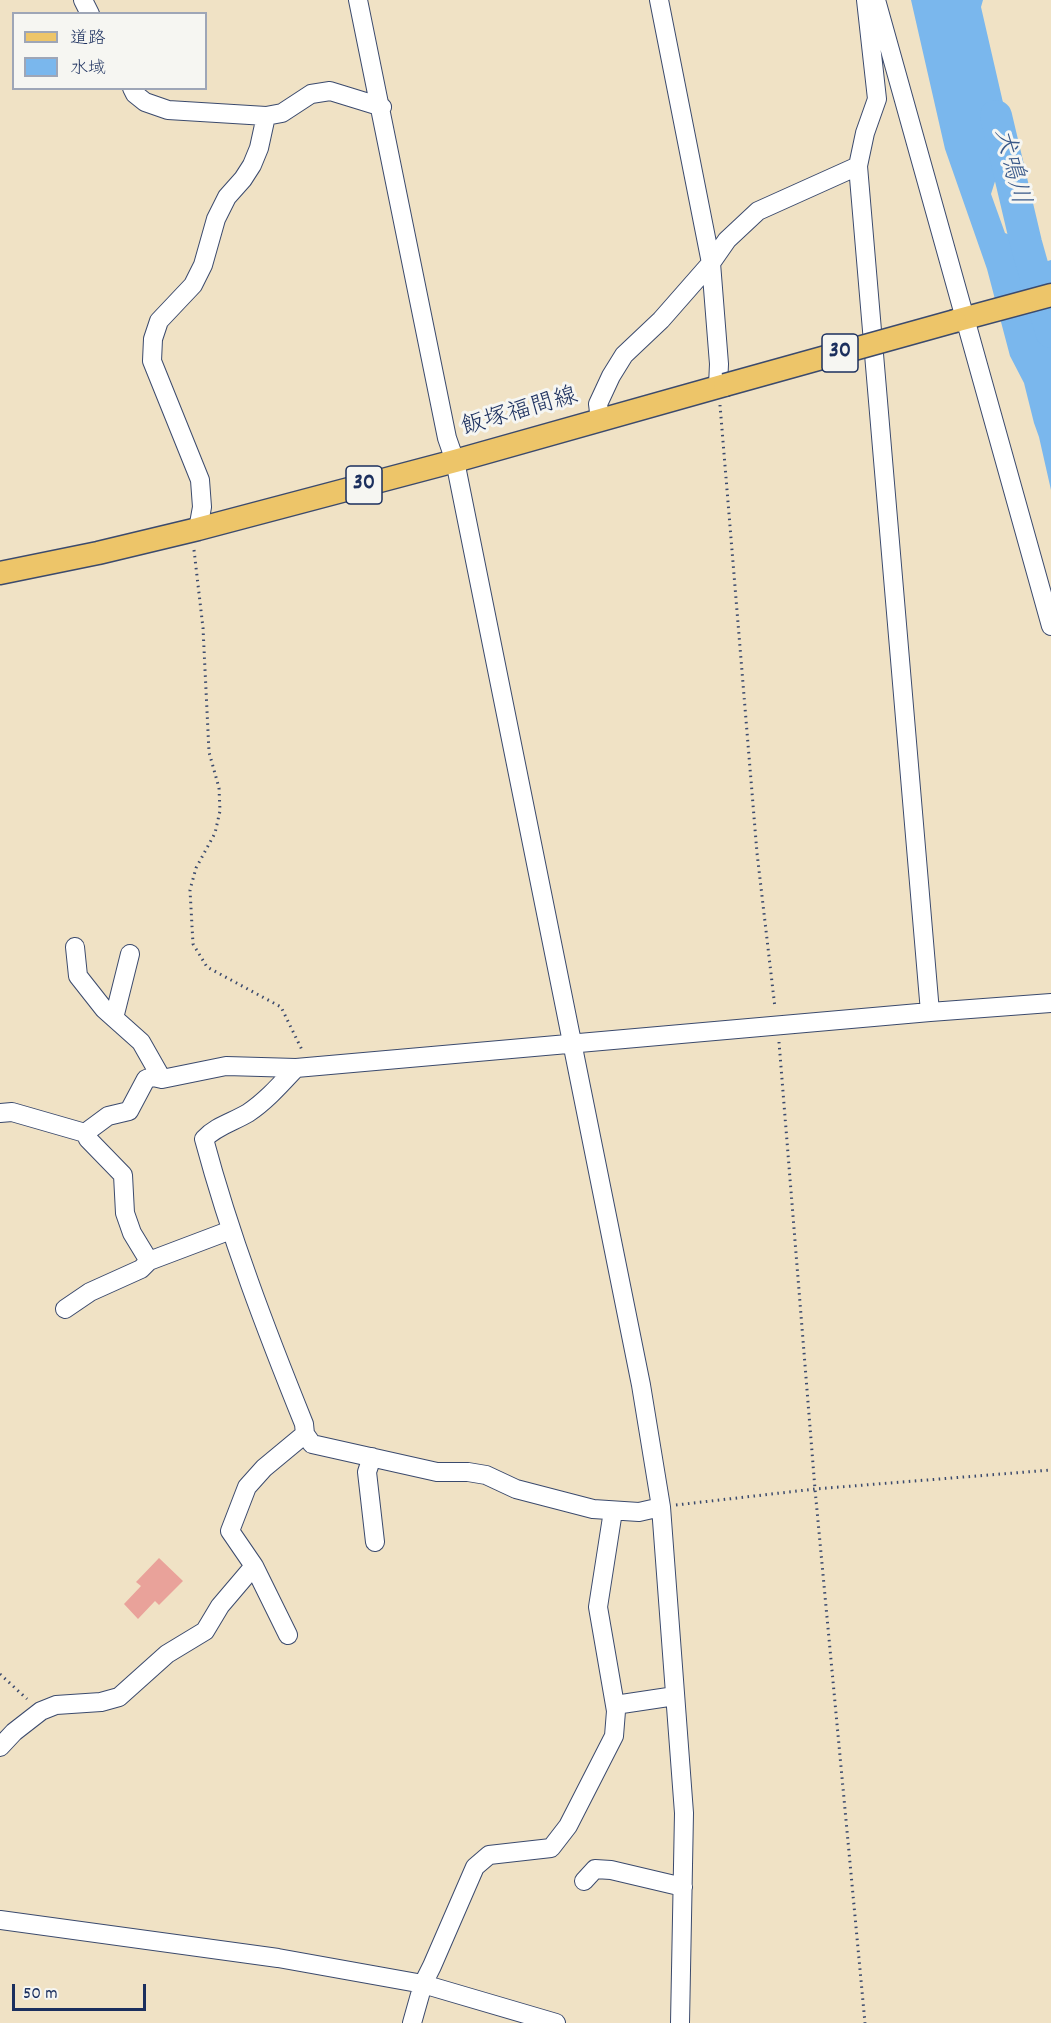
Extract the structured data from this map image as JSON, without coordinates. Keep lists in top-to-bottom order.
{
  "streets": {
    "main road": ["30", "飯塚福間線"]
  },
  "water": ["犬鳴川"],
  "legend": ["道路", "水域"],
  "scale_bar": "50 m"
}
